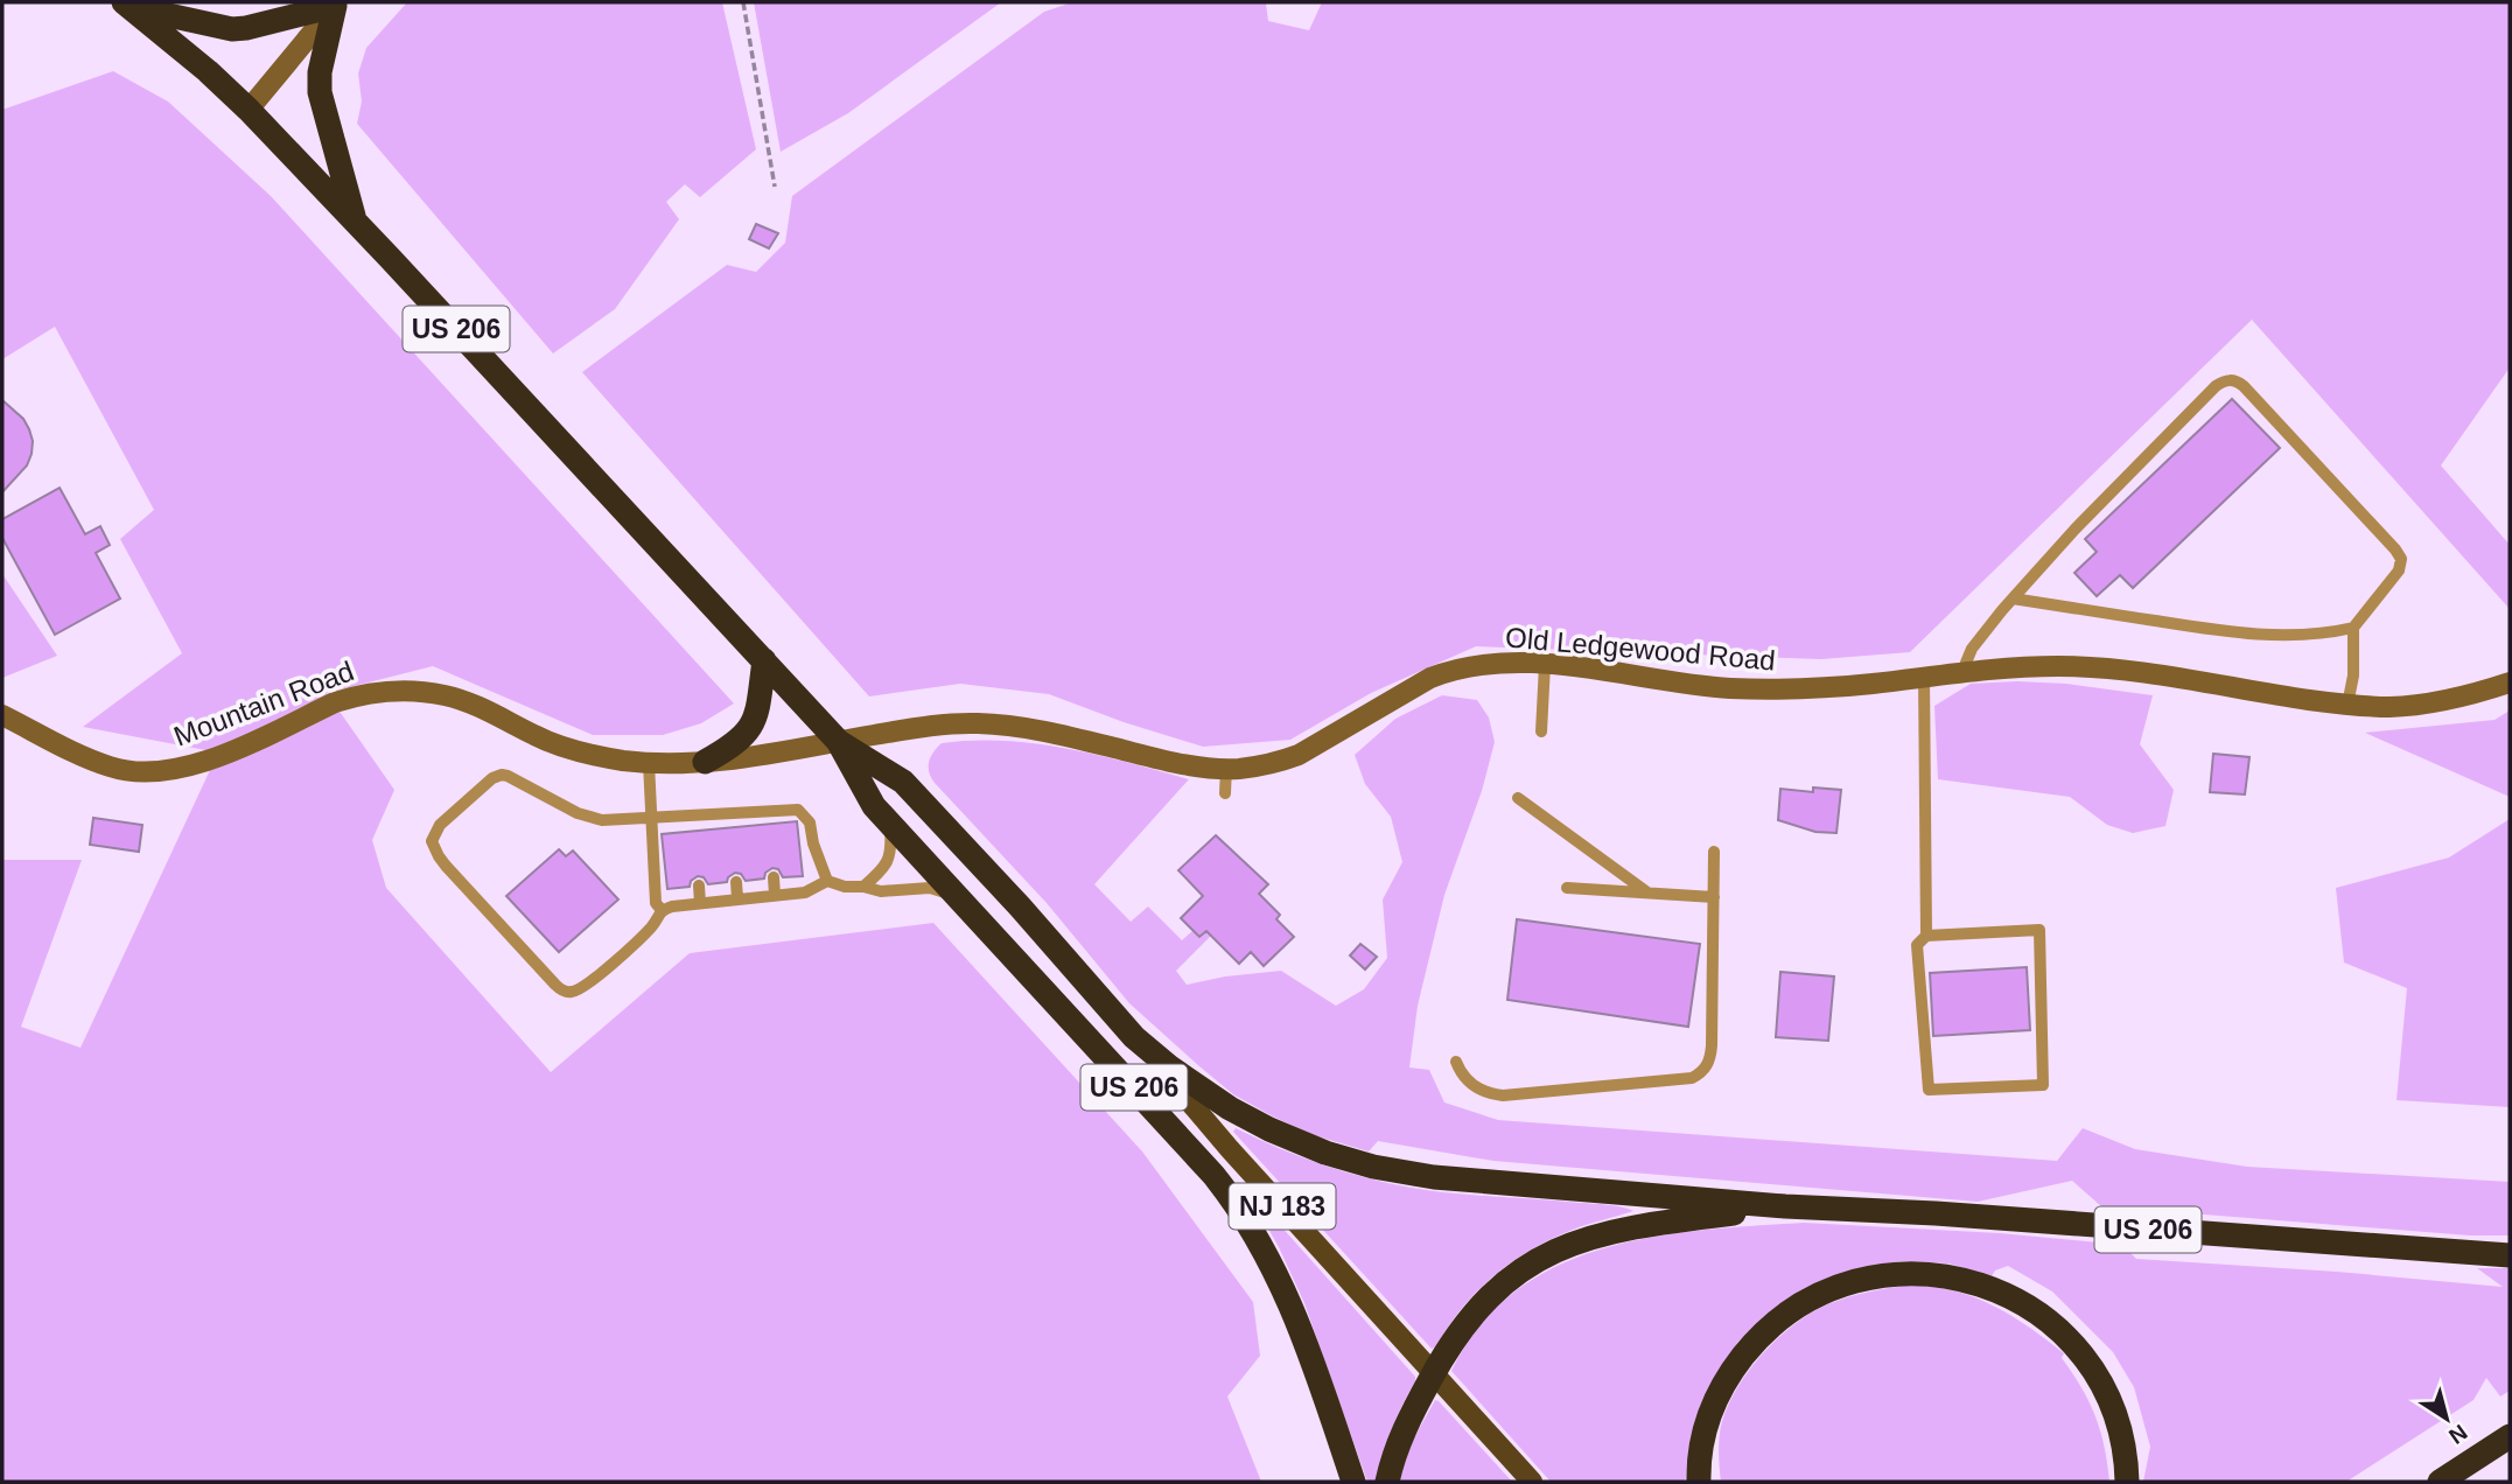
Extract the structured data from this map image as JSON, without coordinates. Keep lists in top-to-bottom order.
{
  "streets": {
    "highway": ["US 206"],
    "main road": ["NJ 183"],
    "street": ["Old Ledgewood Road", "Mountain Road"]
  },
  "crossings": [
    ["US 206", "Old Ledgewood Road"],
    ["US 206", "Mountain Road"],
    ["US 206", "NJ 183"],
    ["Old Ledgewood Road", "Mountain Road"]
  ],
  "north": "bottom right"
}
